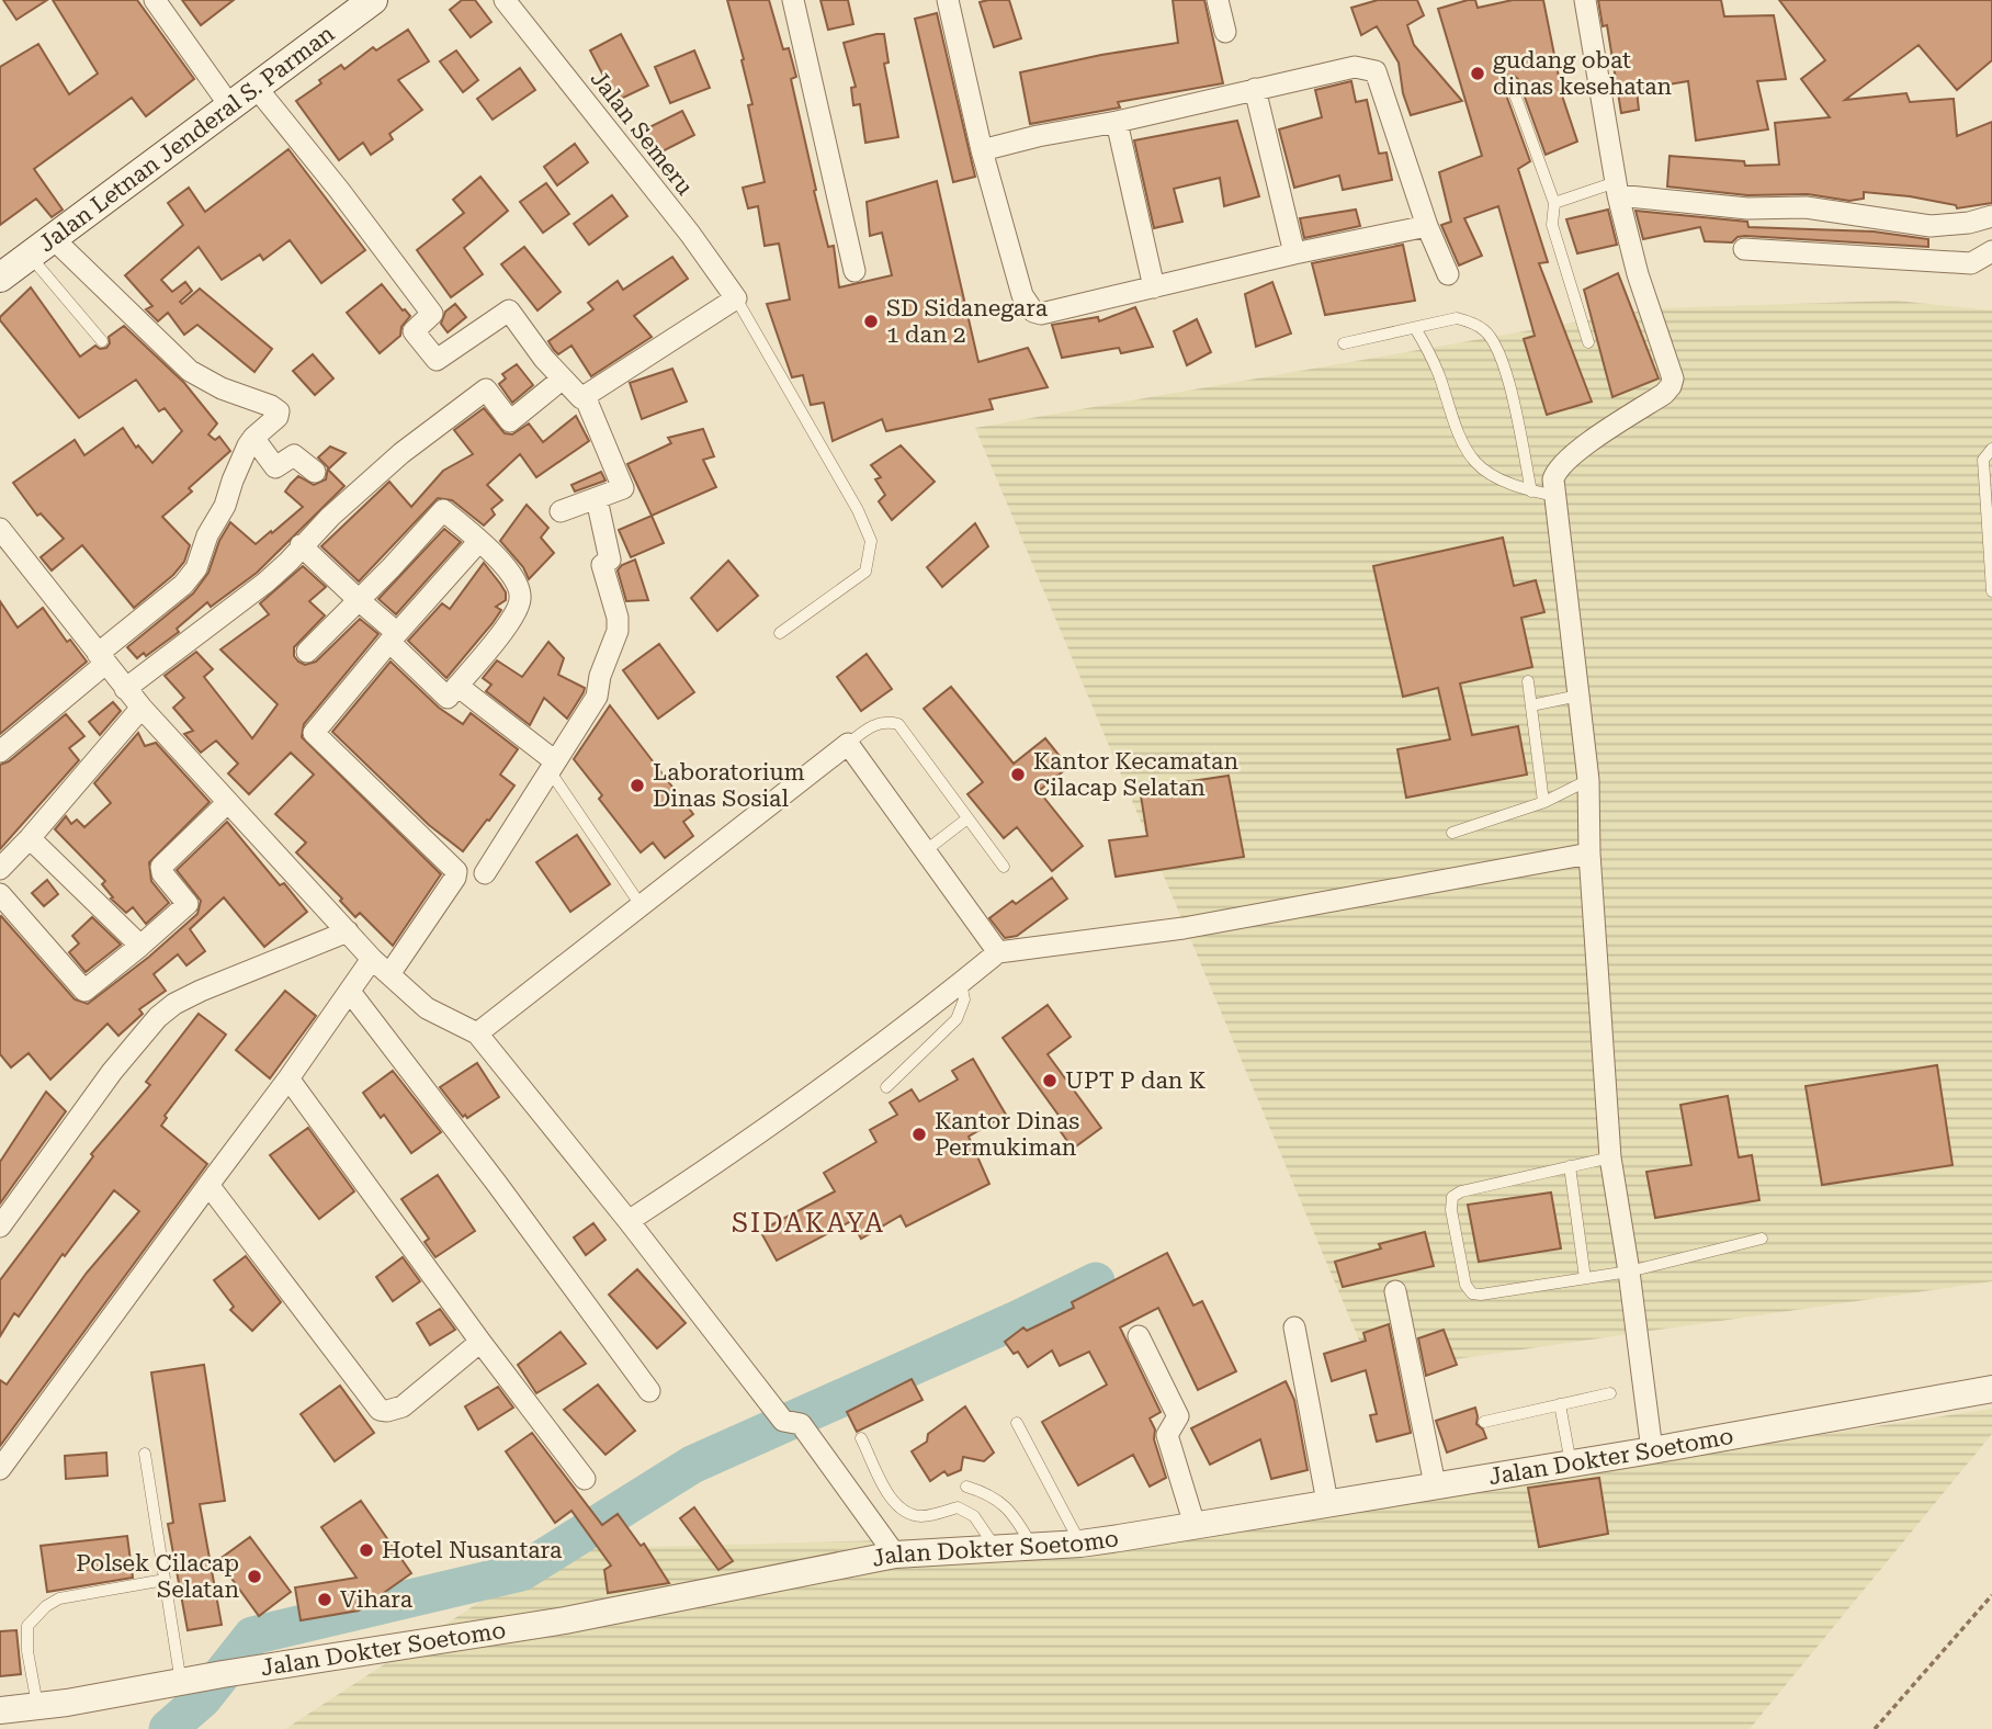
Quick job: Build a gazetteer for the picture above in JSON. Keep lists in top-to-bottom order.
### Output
{
  "streets": {
    "main road": ["Jalan Letnan Jenderal S. Parman"],
    "street": ["Jalan Semeru", "Jalan Dokter Soetomo"]
  },
  "districts": ["SIDAKAYA"],
  "places": [
    "gudang obat dinas kesehatan",
    "SD Sidanegara 1 dan 2",
    "Kantor Kecamatan Cilacap Selatan",
    "Laboratorium Dinas Sosial",
    "UPT P dan K",
    "Kantor Dinas Permukiman",
    "Hotel Nusantara",
    "Polsek Cilacap Selatan",
    "Vihara"
  ]
}
